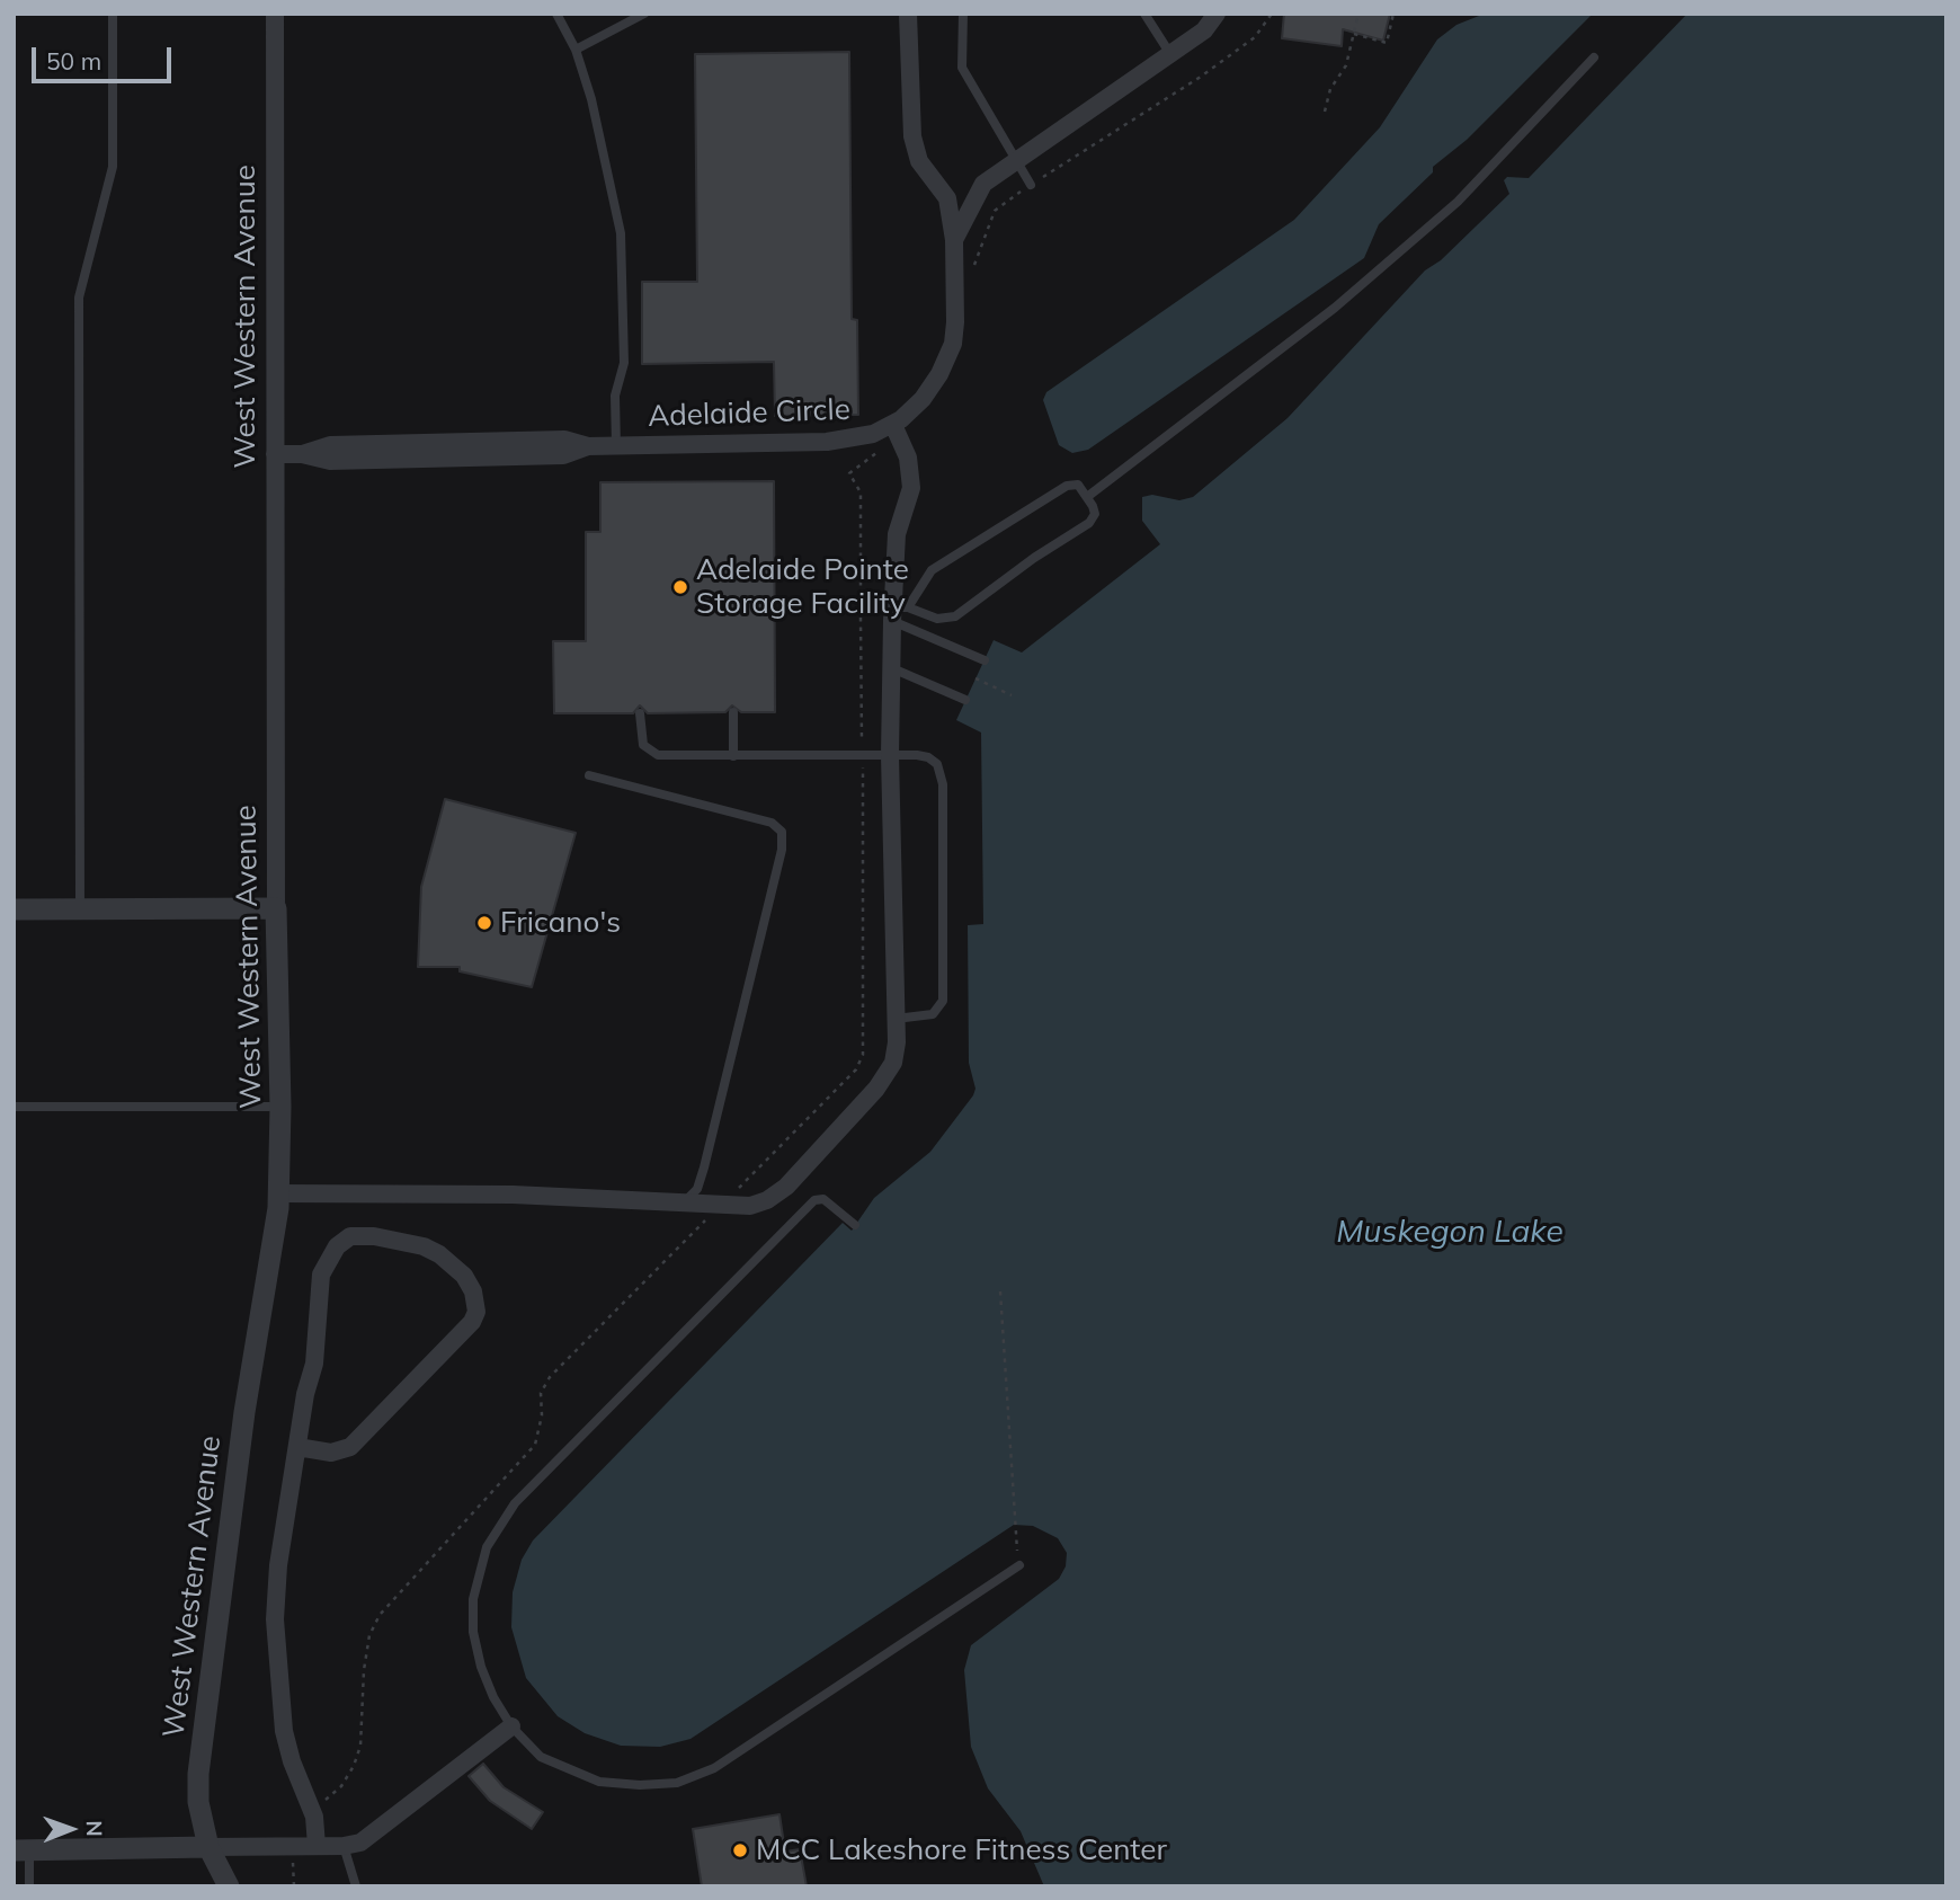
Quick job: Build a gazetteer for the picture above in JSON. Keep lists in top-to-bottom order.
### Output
{
  "streets": {
    "street": ["West Western Avenue", "Adelaide Circle"]
  },
  "crossings": [
    ["West Western Avenue", "Adelaide Circle"]
  ],
  "water": ["Muskegon Lake"],
  "places": ["Adelaide Pointe Storage Facility", "Fricano's", "MCC Lakeshore Fitness Center"],
  "scale_bar": "50 m",
  "north": "right"
}
